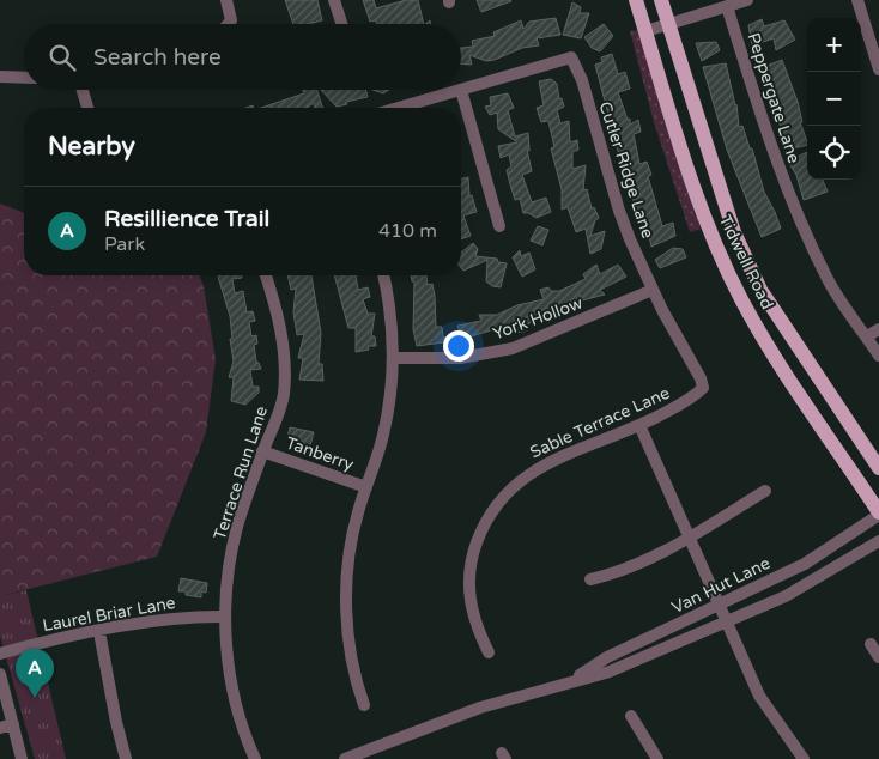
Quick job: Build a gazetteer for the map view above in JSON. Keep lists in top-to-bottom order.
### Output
{
  "streets": {
    "main road": ["Tidwell Road"],
    "street": [
      "Peppergate Lane",
      "Cutler Ridge Lane",
      "York Hollow",
      "Sable Terrace Lane",
      "Tanberry",
      "Terrace Run Lane",
      "Van Hut Lane",
      "Laurel Briar Lane"
    ]
  },
  "crossings": [
    ["Cutler Ridge Lane", "York Hollow"],
    ["Cutler Ridge Lane", "Sable Terrace Lane"],
    ["Tidwell Road", "Van Hut Lane"],
    ["Tanberry", "Terrace Run Lane"],
    ["Terrace Run Lane", "Laurel Briar Lane"]
  ],
  "page": {
    "map_buttons": ["+", "−"],
    "search": "Search here",
    "heading": "Nearby",
    "list": [
      {
        "mark": "A",
        "name": "Resillience Trail",
        "note": "Park",
        "value": "410 m"
      }
    ],
    "pins": "A"
  }
}
